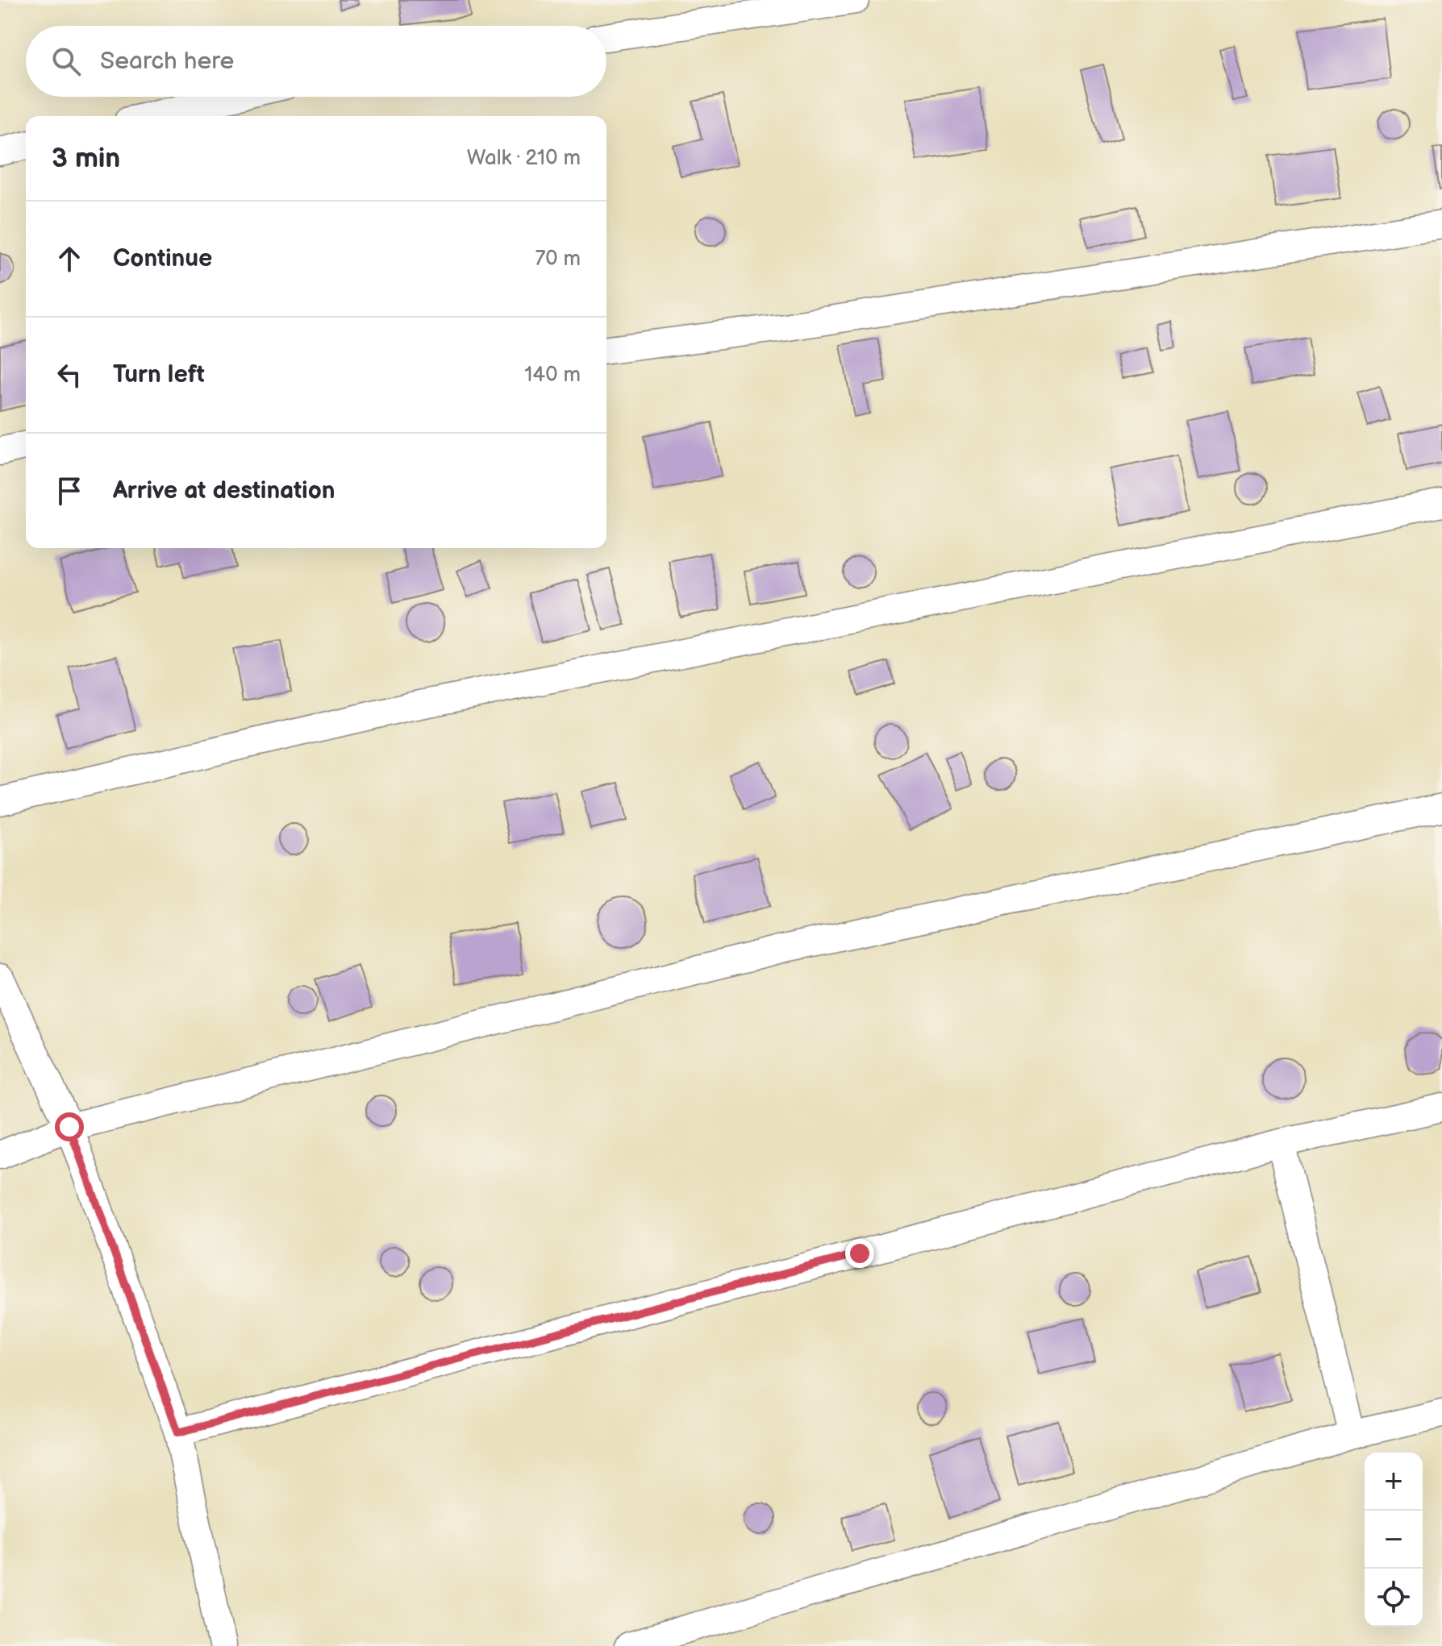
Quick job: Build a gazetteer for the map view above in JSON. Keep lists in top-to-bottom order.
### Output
{
  "page": {
    "search": "Search here",
    "heading": ["3 min", "Walk · 210 m"],
    "list": [
      ["Continue", "70 m"],
      ["Turn left", "140 m"],
      "Arrive at destination"
    ],
    "map_buttons": ["+", "−"]
  }
}
